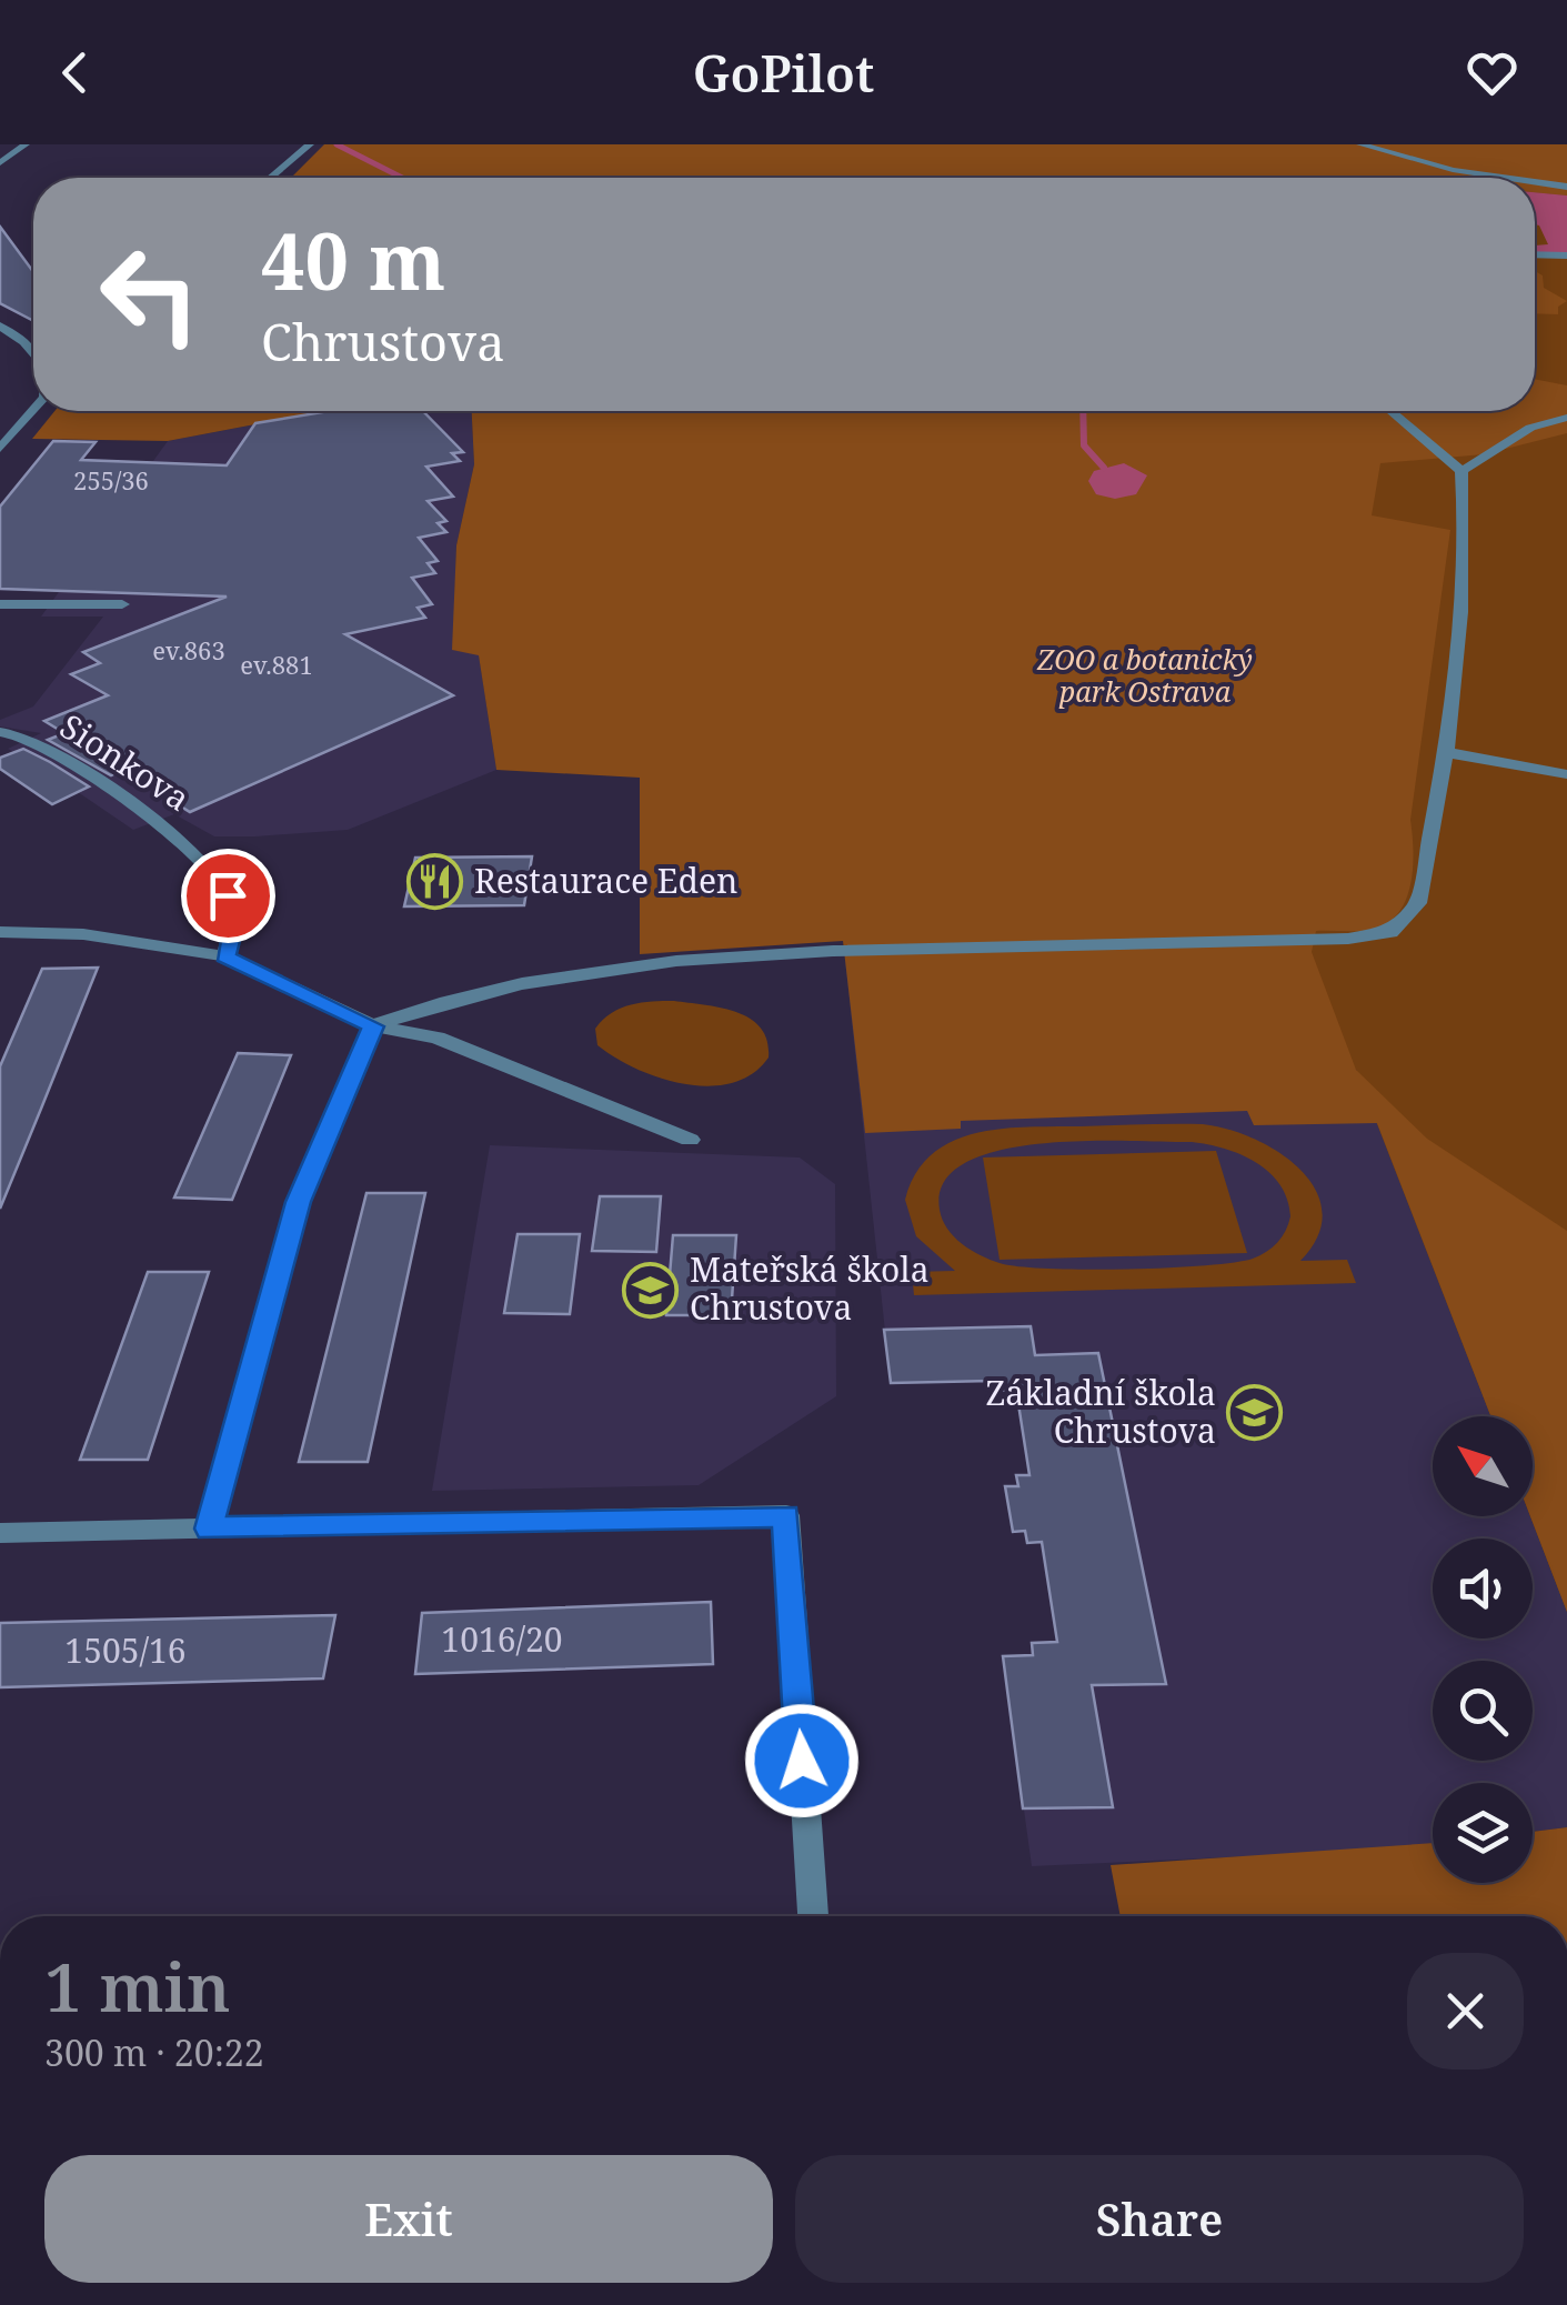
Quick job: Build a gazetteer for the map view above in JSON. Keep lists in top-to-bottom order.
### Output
{
  "streets": {
    "street": ["Sionkova"]
  },
  "parks": ["ZOO a botanický park Ostrava"],
  "places": {
    "restaurant": ["Restaurace Eden"],
    "school or university": ["Mateřská škola Chrustova", "Základní škola Chrustova"]
  },
  "house_numbers": [
    "255/36",
    "ev.863",
    "ev.881",
    "1016/20",
    "1505/16"
  ],
  "north": "top left",
  "page": {
    "header": "GoPilot",
    "turn": ["40 m", "Chrustova"],
    "heading": ["1 min", "300 m · 20:22"],
    "buttons": ["Exit", "Share"]
  }
}
